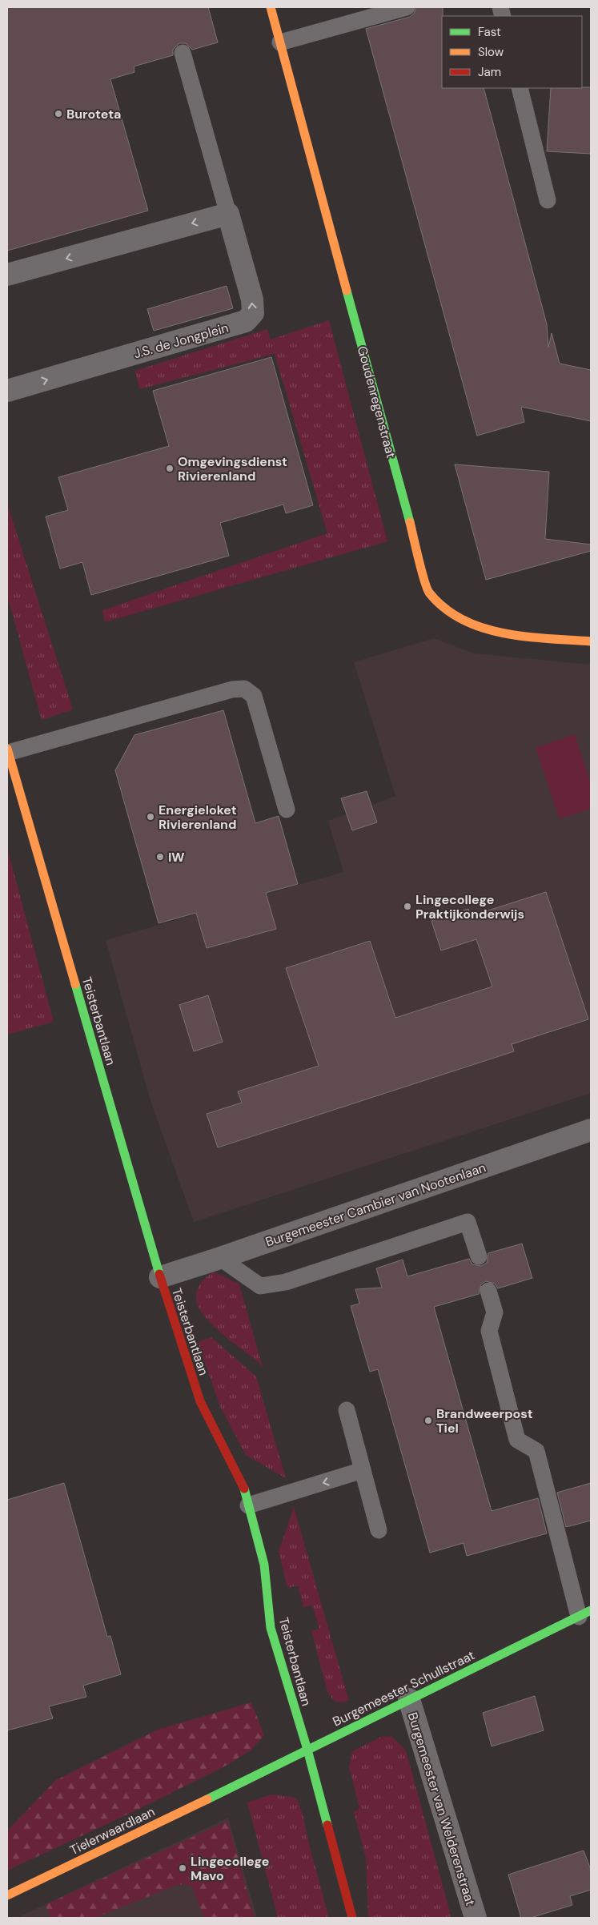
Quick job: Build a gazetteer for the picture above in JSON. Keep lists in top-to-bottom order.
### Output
{
  "streets": {
    "street": [
      "J.S. de Jongplein",
      "Goudenregenstraat",
      "Teisterbantlaan",
      "Burgemeester Cambier van Nootenlaan",
      "Burgemeester Schullstraat",
      "Burgemeester van Welderenstraat",
      "Tielerwaardlaan"
    ]
  },
  "crossings": [
    ["Teisterbantlaan", "Burgemeester Cambier van Nootenlaan"],
    ["Teisterbantlaan", "Burgemeester Schullstraat"],
    ["Burgemeester Schullstraat", "Burgemeester van Welderenstraat"],
    ["Burgemeester Schullstraat", "Tielerwaardlaan"]
  ],
  "places": [
    "Buroteta",
    "Omgevingsdienst Rivierenland",
    "Energieloket Rivierenland",
    "IW",
    "Lingecollege Praktijkonderwijs",
    "Brandweerpost Tiel",
    "Lingecollege Mavo"
  ],
  "legend": ["Fast", "Slow", "Jam"]
}
